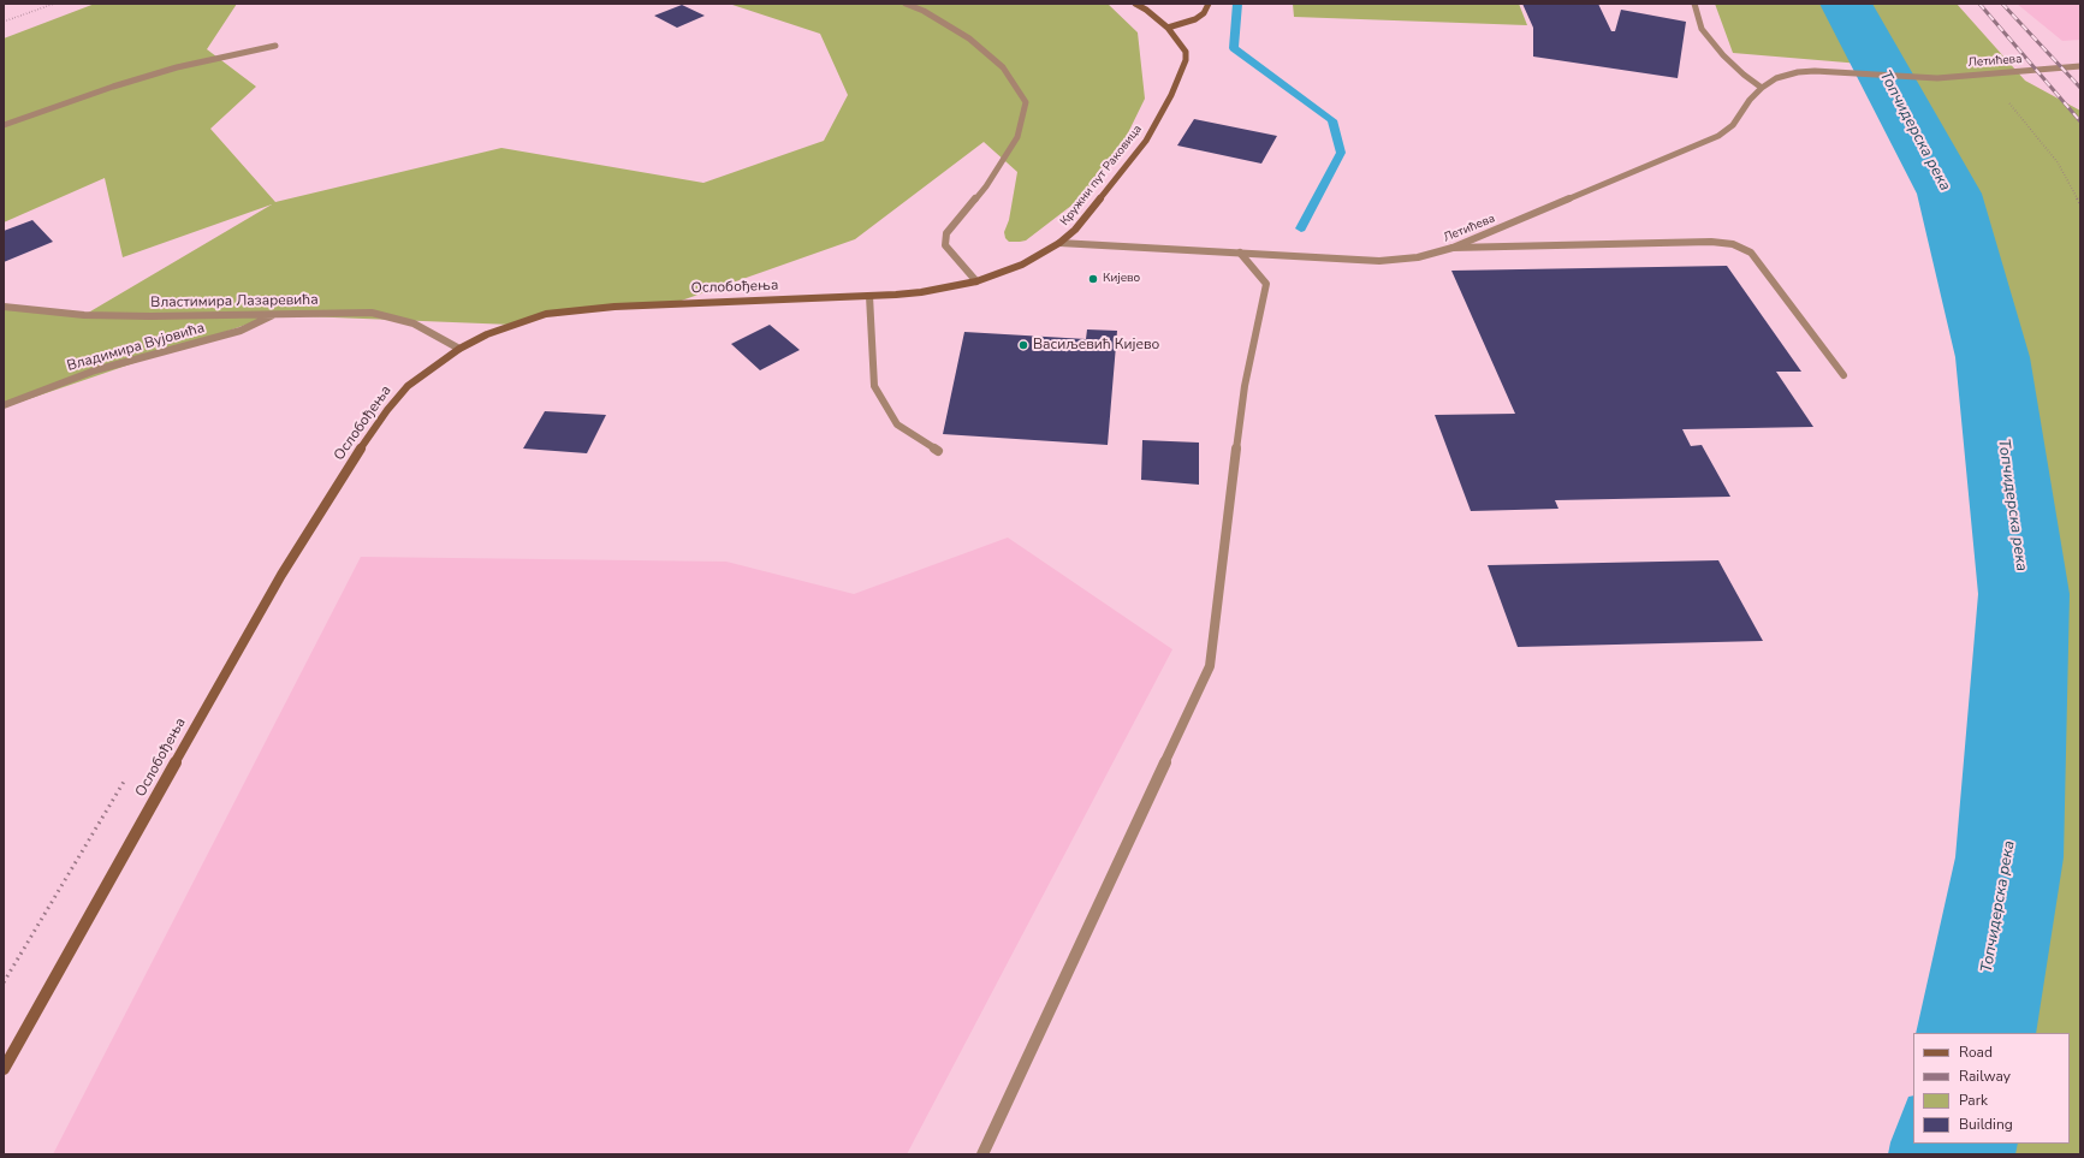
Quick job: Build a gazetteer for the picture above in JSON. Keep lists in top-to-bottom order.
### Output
{
  "streets": {
    "main road": ["Кружни пут Раковица", "Ослобођења"],
    "street": ["Летићева", "Властимира Лазаревића", "Владимира Вујовића"]
  },
  "crossings": [
    ["Летићева", "Кружни пут Раковица"],
    ["Летићева", "Ослобођења"],
    ["Кружни пут Раковица", "Ослобођења"],
    ["Ослобођења", "Властимира Лазаревића"],
    ["Властимира Лазаревића", "Владимира Вујовића"]
  ],
  "water": ["Топчидерска река"],
  "places": ["Кијево", "Васиљевић Кијево"],
  "legend": [
    "Road",
    "Railway",
    "Park",
    "Building"
  ]
}
